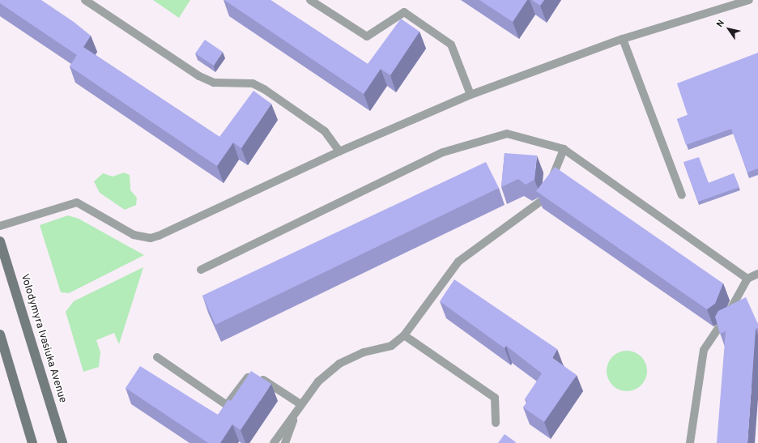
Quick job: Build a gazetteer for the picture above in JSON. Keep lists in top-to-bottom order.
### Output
{
  "streets": {
    "main road": ["Volodymyra Ivasiuka Avenue"]
  },
  "north": "top left"
}
